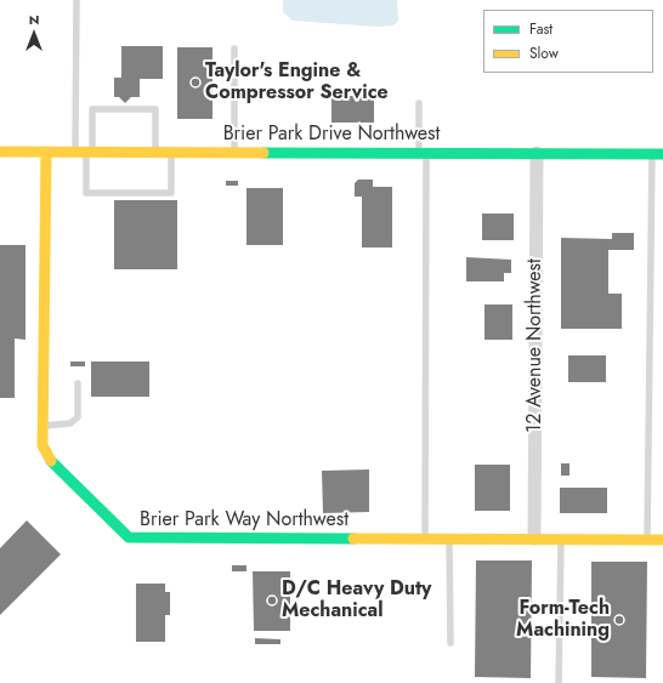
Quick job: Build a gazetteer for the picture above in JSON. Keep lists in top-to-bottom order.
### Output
{
  "streets": {
    "street": ["Brier Park Drive Northwest", "12 Avenue Northwest", "Brier Park Way Northwest"]
  },
  "crossings": [
    ["Brier Park Drive Northwest", "12 Avenue Northwest"],
    ["Brier Park Drive Northwest", "Brier Park Way Northwest"],
    ["12 Avenue Northwest", "Brier Park Way Northwest"]
  ],
  "places": ["Taylor's Engine & Compressor Service", "D/C Heavy Duty Mechanical", "Form-Tech Machining"],
  "legend": ["Fast", "Slow"],
  "north": "top"
}
